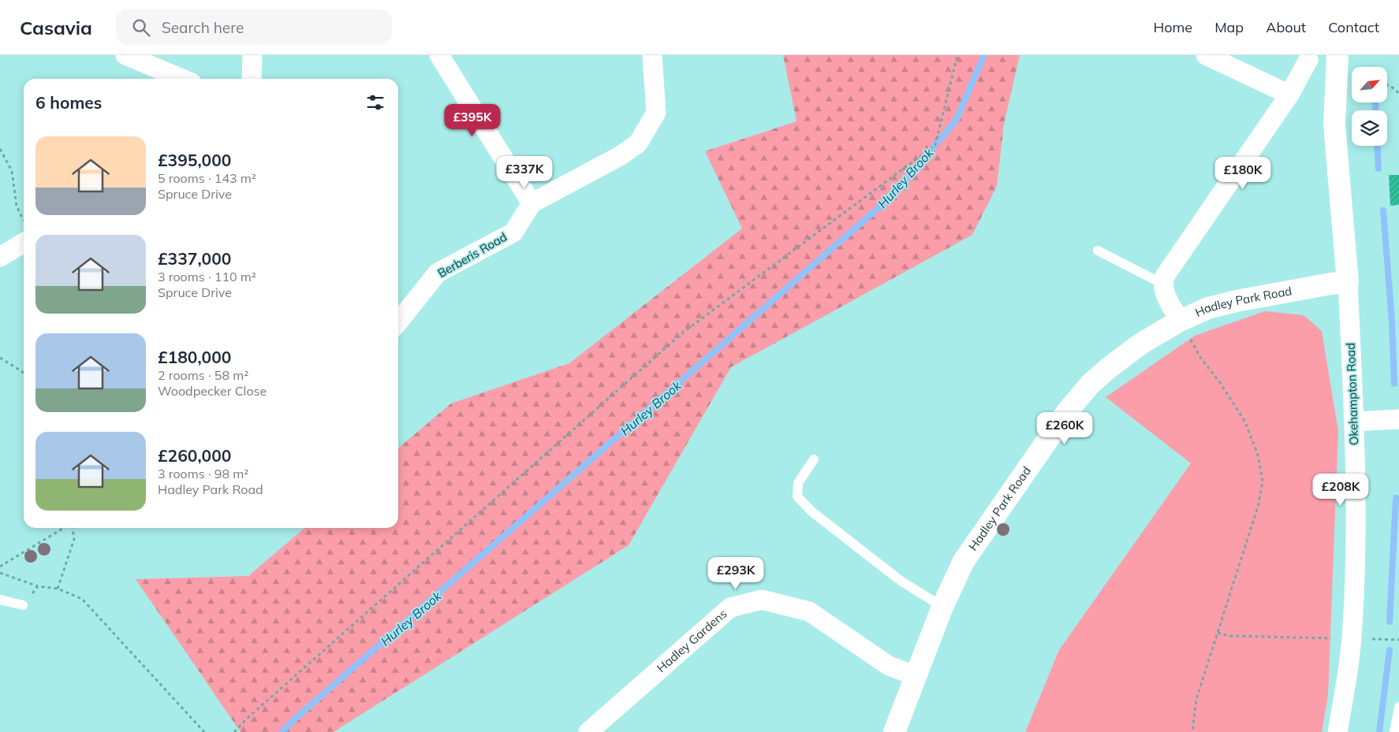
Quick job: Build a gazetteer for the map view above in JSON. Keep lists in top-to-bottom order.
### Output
{
  "streets": {
    "street": [
      "Berberis Road",
      "Hadley Park Road",
      "Okehampton Road",
      "Hadley Gardens"
    ]
  },
  "crossings": [
    ["Hadley Park Road", "Okehampton Road"],
    ["Hadley Park Road", "Hadley Gardens"]
  ],
  "water": ["Hurley Brook"],
  "north": "top right",
  "page": {
    "header": "Casavia",
    "search": "Search here",
    "nav": [
      "Home",
      "Map",
      "About",
      "Contact"
    ],
    "heading": "6 homes",
    "price": [
      "£395K",
      "£337K",
      "£180K",
      "£260K",
      "£208K",
      "£293K"
    ],
    "list": [
      {
        "name": "£395,000",
        "note": "5 rooms · 143 m² · Spruce Drive"
      },
      {
        "name": "£337,000",
        "note": "3 rooms · 110 m² · Spruce Drive"
      },
      {
        "name": "£180,000",
        "note": "2 rooms · 58 m² · Woodpecker Close"
      },
      {
        "name": "£260,000",
        "note": "3 rooms · 98 m² · Hadley Park Road"
      }
    ]
  }
}
